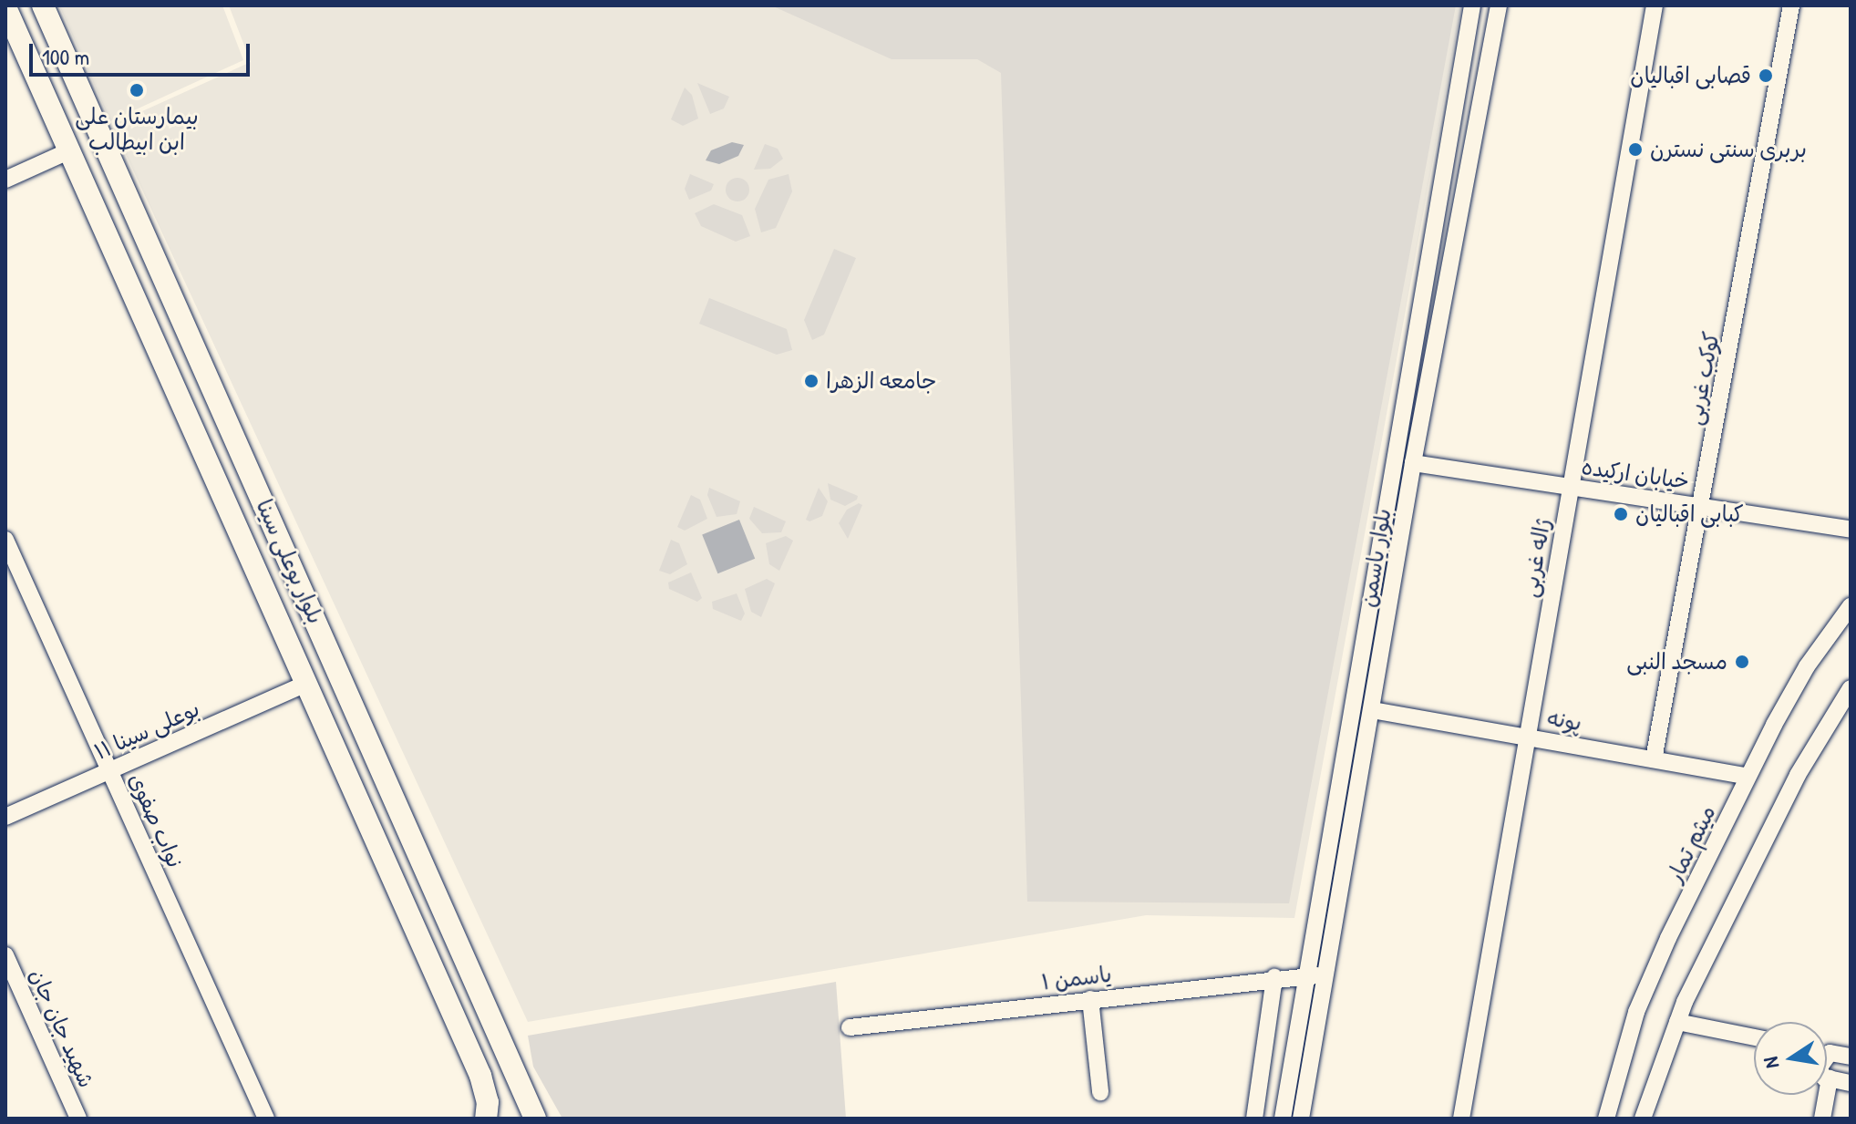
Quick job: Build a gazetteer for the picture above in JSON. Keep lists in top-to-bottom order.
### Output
{
  "streets": {
    "main road": ["بلوار بوعلی سینا"],
    "street": [
      "کوکب غربی",
      "خیابان ارکیده",
      "بلوار یاسمن",
      "ژاله غربی",
      "پونه",
      "بوعلی سینا ۱۱",
      "نواب صفوی",
      "میثم تمار",
      "یاسمن ۱",
      "شهید جان جان"
    ]
  },
  "crossings": [
    ["کوکب غربی", "خیابان ارکیده"],
    ["کوکب غربی", "پونه"],
    ["خیابان ارکیده", "بلوار یاسمن"],
    ["خیابان ارکیده", "ژاله غربی"],
    ["بلوار یاسمن", "پونه"],
    ["بلوار یاسمن", "یاسمن ۱"],
    ["ژاله غربی", "پونه"],
    ["بلوار بوعلی سینا", "بوعلی سینا ۱۱"],
    ["پونه", "میثم تمار"],
    ["بوعلی سینا ۱۱", "نواب صفوی"]
  ],
  "places": [
    "قصابی اقبالیان",
    "بیمارستان علی ابن ابیطالب",
    "بربری سنتی نسترن",
    "جامعه الزهرا",
    "کبابی اقبالیان",
    "مسجد النبی"
  ],
  "scale_bar": "100 m",
  "north": "left"
}
